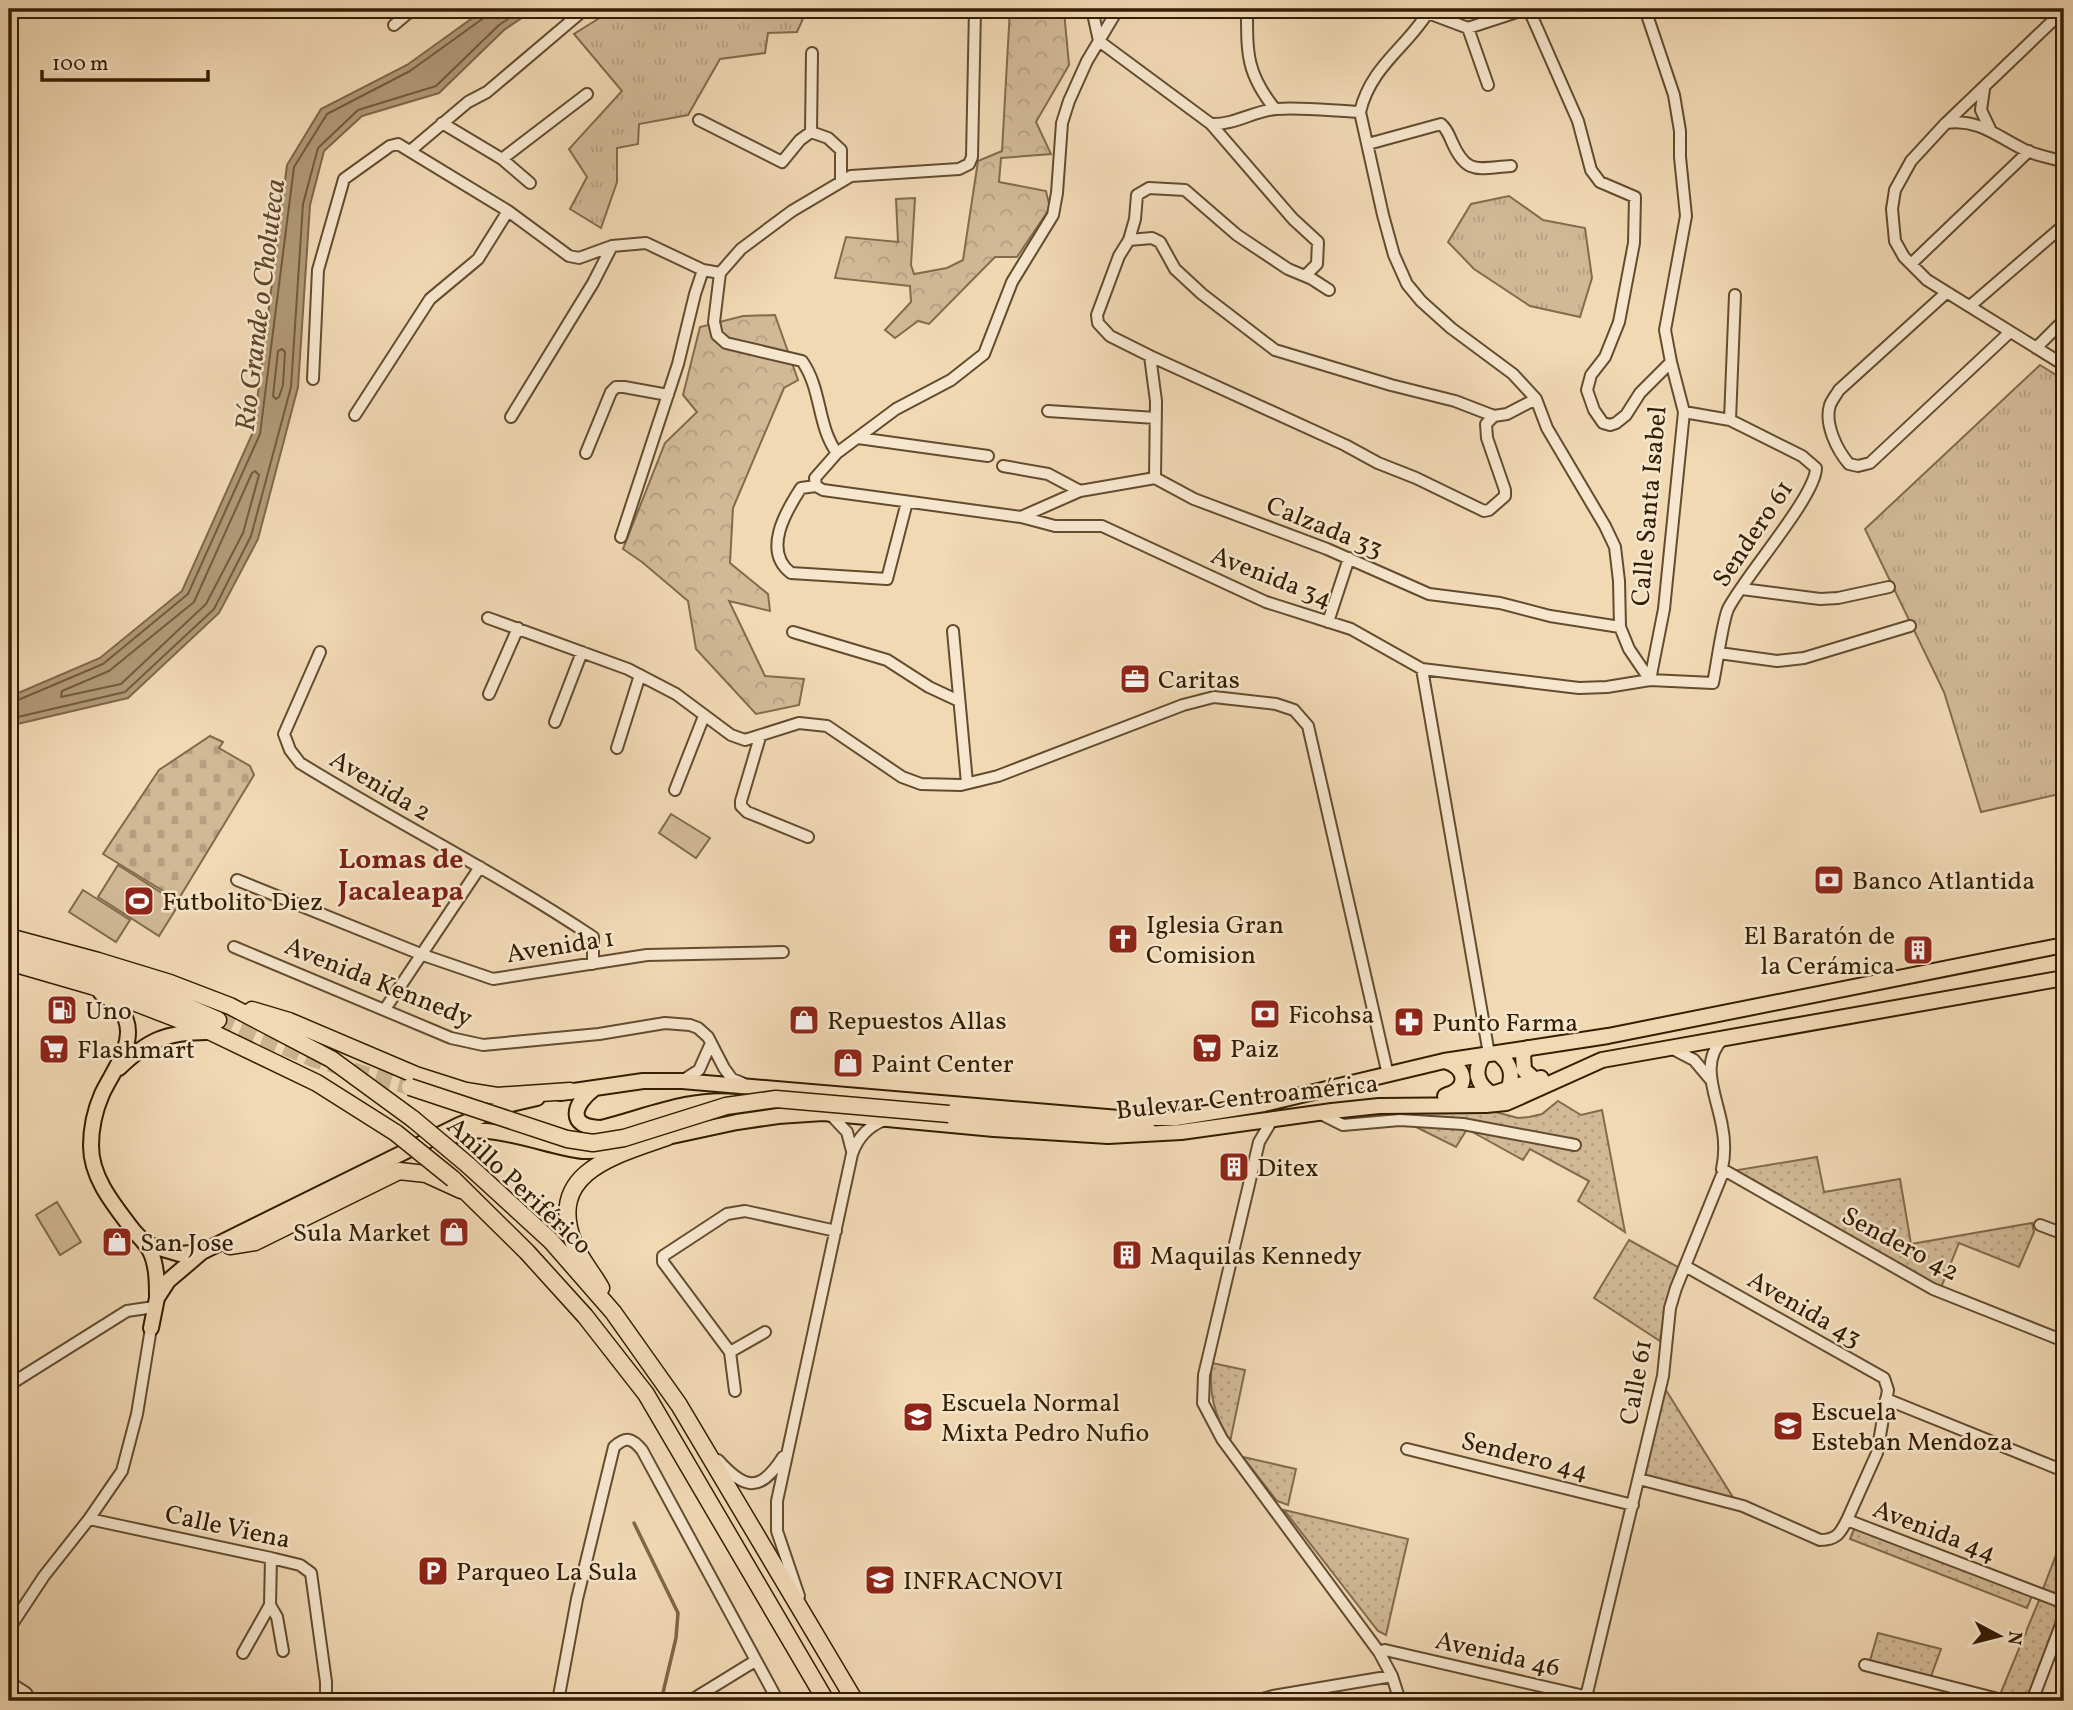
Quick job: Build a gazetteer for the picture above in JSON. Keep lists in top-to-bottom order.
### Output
{
  "streets": {
    "highway": ["Anillo Periférico"],
    "main road": ["Bulevar Centroamérica"],
    "street": [
      "Calle Santa Isabel",
      "Calzada 33",
      "Sendero 61",
      "Avenida 34",
      "Avenida 2",
      "Avenida 1",
      "Avenida Kennedy",
      "Sendero 42",
      "Avenida 43",
      "Calle 61",
      "Sendero 44",
      "Calle Viena",
      "Avenida 44",
      "Avenida 46"
    ]
  },
  "crossings": [
    ["Calle Santa Isabel", "Sendero 61"],
    ["Calle Santa Isabel", "Avenida 34"],
    ["Sendero 61", "Avenida 34"],
    ["Avenida 2", "Avenida 1"],
    ["Avenida Kennedy", "Bulevar Centroamérica"],
    ["Bulevar Centroamérica", "Calle 61"],
    ["Sendero 42", "Calle 61"],
    ["Avenida 43", "Calle 61"],
    ["Calle 61", "Sendero 44"],
    ["Calle 61", "Avenida 44"],
    ["Calle 61", "Avenida 46"]
  ],
  "districts": ["Lomas de Jacaleapa"],
  "water": ["Río Grande o Choluteca"],
  "places": {
    "office": ["Caritas"],
    "bank": ["Banco Atlantida", "Ficohsa"],
    "sports": ["Futbolito Diez"],
    "church": ["Iglesia Gran Comision"],
    "building": ["El Baratón de la Cerámica", "Ditex", "Maquilas Kennedy"],
    "fuel station": ["Uno"],
    "shop": [
      "Repuestos Allas",
      "Paint Center",
      "Sula Market",
      "San Jose"
    ],
    "pharmacy": ["Punto Farma"],
    "supermarket": ["Paiz", "Flashmart"],
    "school or university": ["Escuela Normal Mixta Pedro Nufio", "Escuela Esteban Mendoza", "INFRACNOVI"],
    "parking": ["Parqueo La Sula"]
  },
  "scale_bar": "100 m",
  "north": "right"
}
